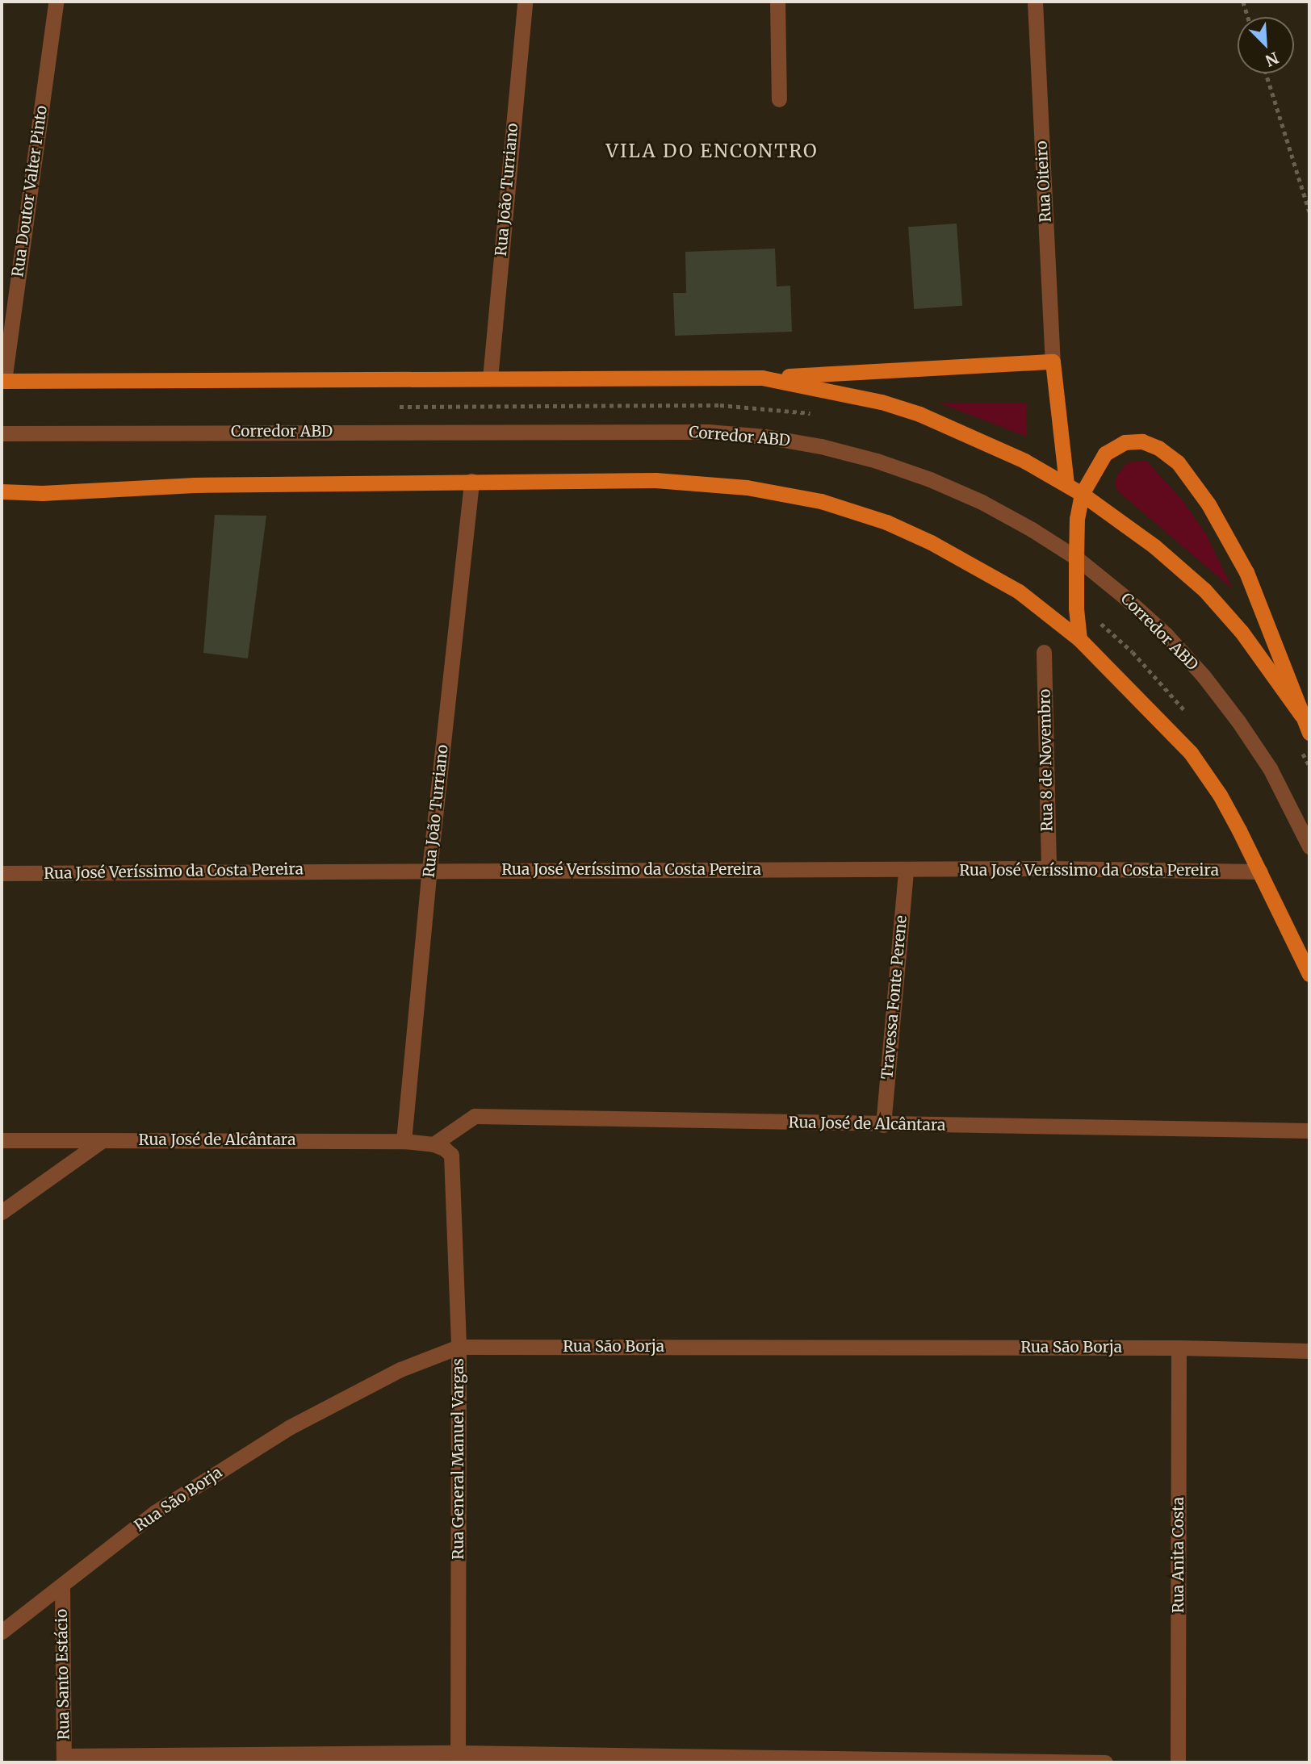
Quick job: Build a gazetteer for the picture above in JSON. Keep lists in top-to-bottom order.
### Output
{
  "streets": {
    "street": [
      "Rua Oiteiro",
      "Rua João Turriano",
      "Rua Doutor Valter Pinto",
      "Corredor ABD",
      "Rua 8 de Novembro",
      "Rua José Veríssimo da Costa Pereira",
      "Travessa Fonte Perene",
      "Rua José de Alcântara",
      "Rua São Borja",
      "Rua General Manuel Vargas",
      "Rua Anita Costa",
      "Rua Santo Estácio"
    ]
  },
  "crossings": [
    ["Rua João Turriano", "Rua José Veríssimo da Costa Pereira"],
    ["Rua João Turriano", "Rua José de Alcântara"],
    ["Rua 8 de Novembro", "Rua José Veríssimo da Costa Pereira"],
    ["Rua José Veríssimo da Costa Pereira", "Travessa Fonte Perene"],
    ["Travessa Fonte Perene", "Rua José de Alcântara"],
    ["Rua José de Alcântara", "Rua General Manuel Vargas"],
    ["Rua São Borja", "Rua General Manuel Vargas"],
    ["Rua São Borja", "Rua Anita Costa"],
    ["Rua São Borja", "Rua Santo Estácio"]
  ],
  "districts": ["VILA DO ENCONTRO"],
  "north": "bottom right"
}
